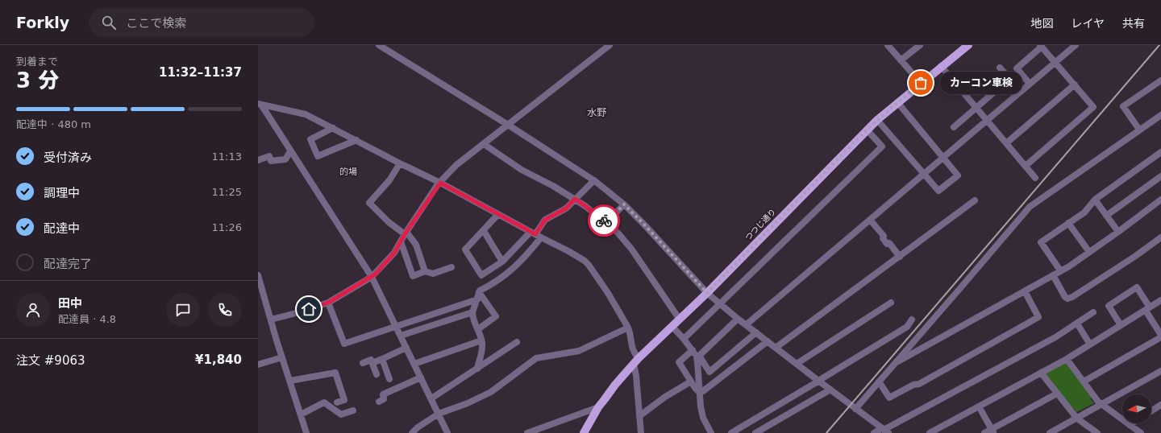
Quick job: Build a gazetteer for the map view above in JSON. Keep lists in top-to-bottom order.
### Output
{
  "streets": {
    "main road": ["つつじ通り"]
  },
  "districts": ["水野", "的場"],
  "places": ["カーコン車検"],
  "north": "left",
  "page": {
    "header": "Forkly",
    "search": "ここで検索",
    "nav": ["地図", "レイヤ", "共有"],
    "heading": ["3 分", "到着まで", "11:32–11:37"],
    "panel": [
      "田中",
      "配達員 · 4.8",
      "注文 #9063",
      "¥1,840"
    ],
    "bubble": "カーコン車検",
    "bar": "配達中 · 480 m",
    "list": [
      ["受付済み", "11:13"],
      ["調理中", "11:25"],
      ["配達中", "11:26"],
      "配達完了"
    ]
  }
}
